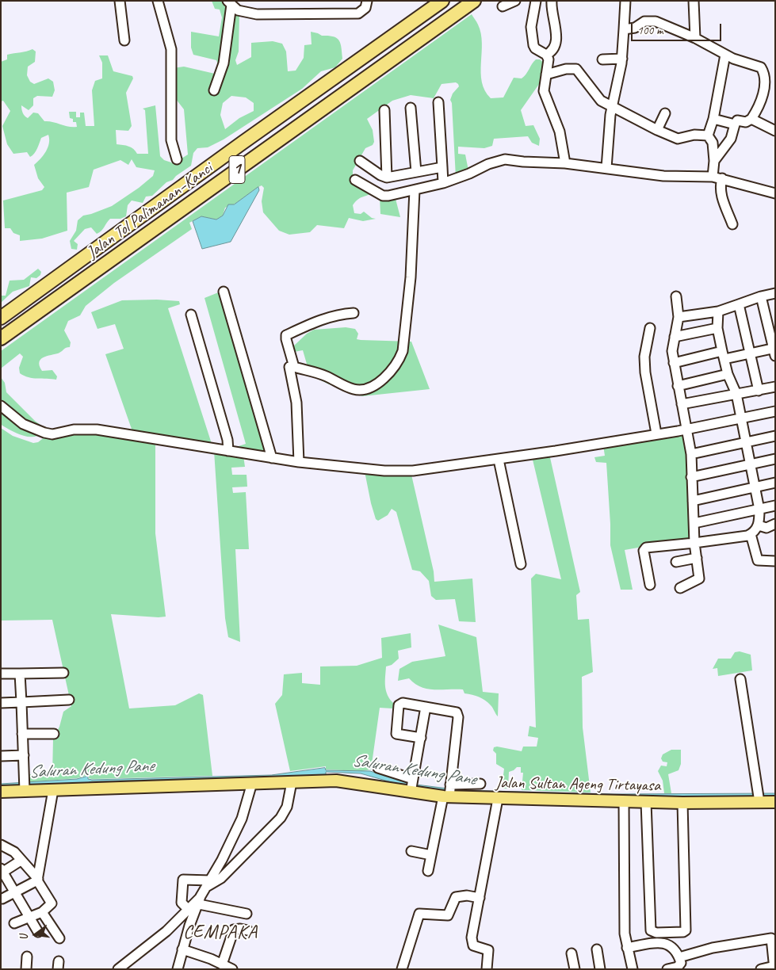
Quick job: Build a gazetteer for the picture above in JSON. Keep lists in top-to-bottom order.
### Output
{
  "streets": {
    "highway": ["1", "Jalan Tol Palimanan–Kanci"],
    "main road": ["Jalan Sultan Ageng Tirtayasa"]
  },
  "districts": ["CEMPAKA"],
  "water": ["Saluran Kedung Pane"],
  "scale_bar": "100 m",
  "north": "left"
}
